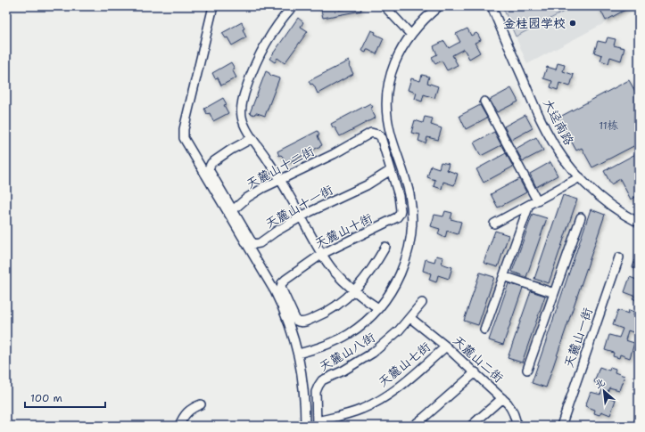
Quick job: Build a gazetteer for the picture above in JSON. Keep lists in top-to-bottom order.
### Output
{
  "streets": {
    "street": [
      "大迳南路",
      "天麓山十二街",
      "天麓山十一街",
      "天麓山十街",
      "天麓山一街",
      "天麓山八街",
      "天麓山二街",
      "天麓山七街"
    ]
  },
  "crossings": [
    ["天麓山十二街", "天麓山十一街"],
    ["天麓山十二街", "天麓山十街"],
    ["天麓山十一街", "天麓山十街"],
    ["天麓山八街", "天麓山二街"],
    ["天麓山八街", "天麓山七街"],
    ["天麓山二街", "天麓山七街"]
  ],
  "places": ["金桂园学校"],
  "house_numbers": ["11栋"],
  "scale_bar": "100 m",
  "north": "top left"
}
